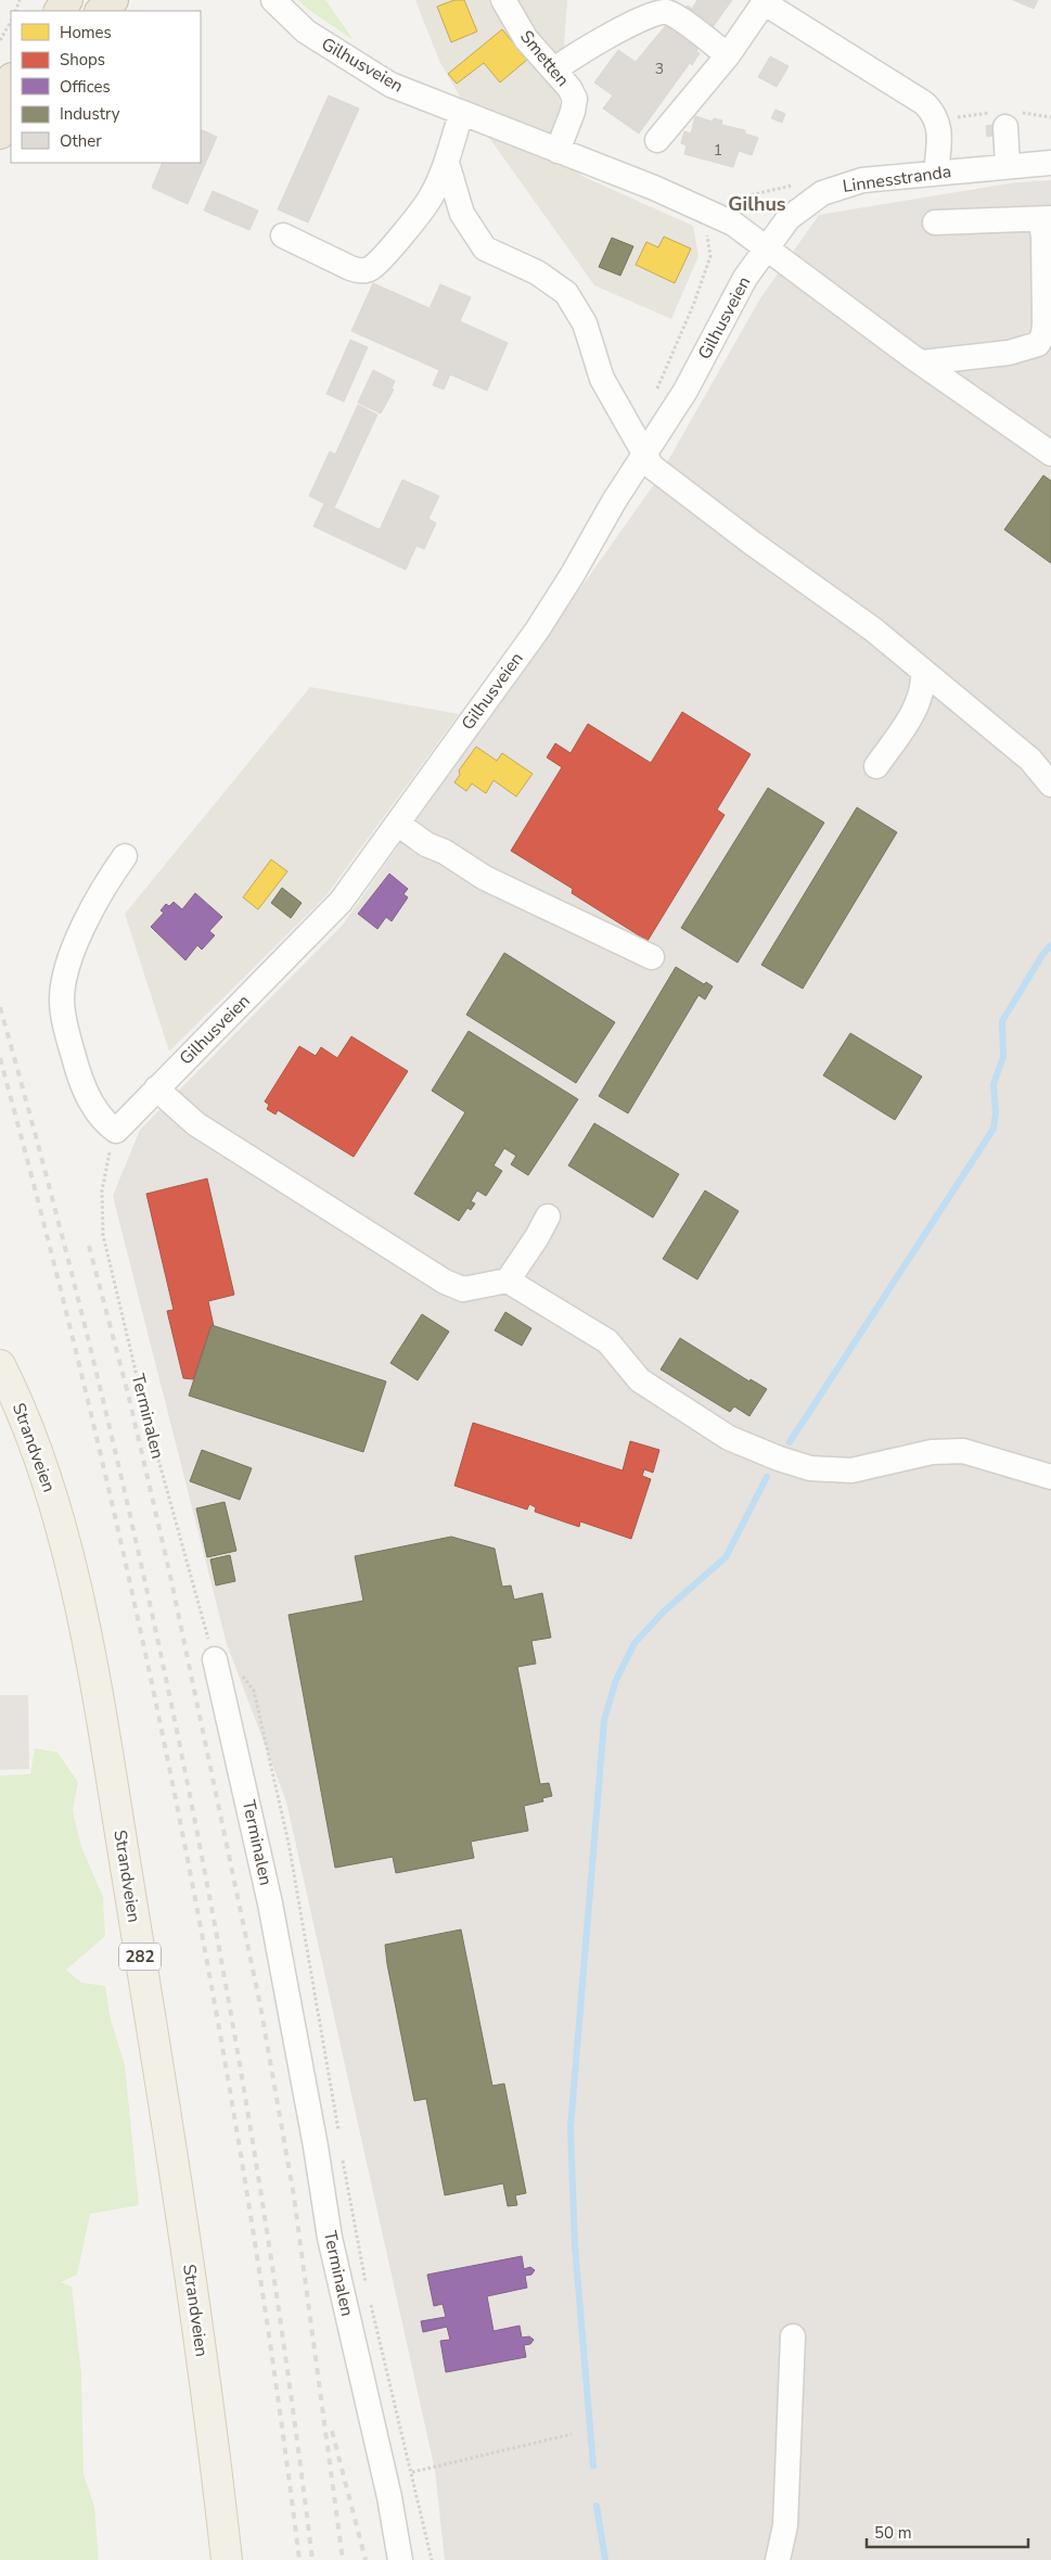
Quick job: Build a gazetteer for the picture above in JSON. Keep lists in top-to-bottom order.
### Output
{
  "streets": {
    "main road": ["Strandveien", "282"],
    "street": [
      "Smetten",
      "Gilhusveien",
      "Linnesstranda",
      "Terminalen"
    ]
  },
  "crossings": [
    ["Smetten", "Gilhusveien"],
    ["Gilhusveien", "Linnesstranda"],
    ["Gilhusveien", "Terminalen"]
  ],
  "districts": ["Gilhus"],
  "house_numbers": ["3", "1"],
  "legend": [
    "Homes",
    "Shops",
    "Offices",
    "Industry",
    "Other"
  ],
  "scale_bar": "50 m"
}
